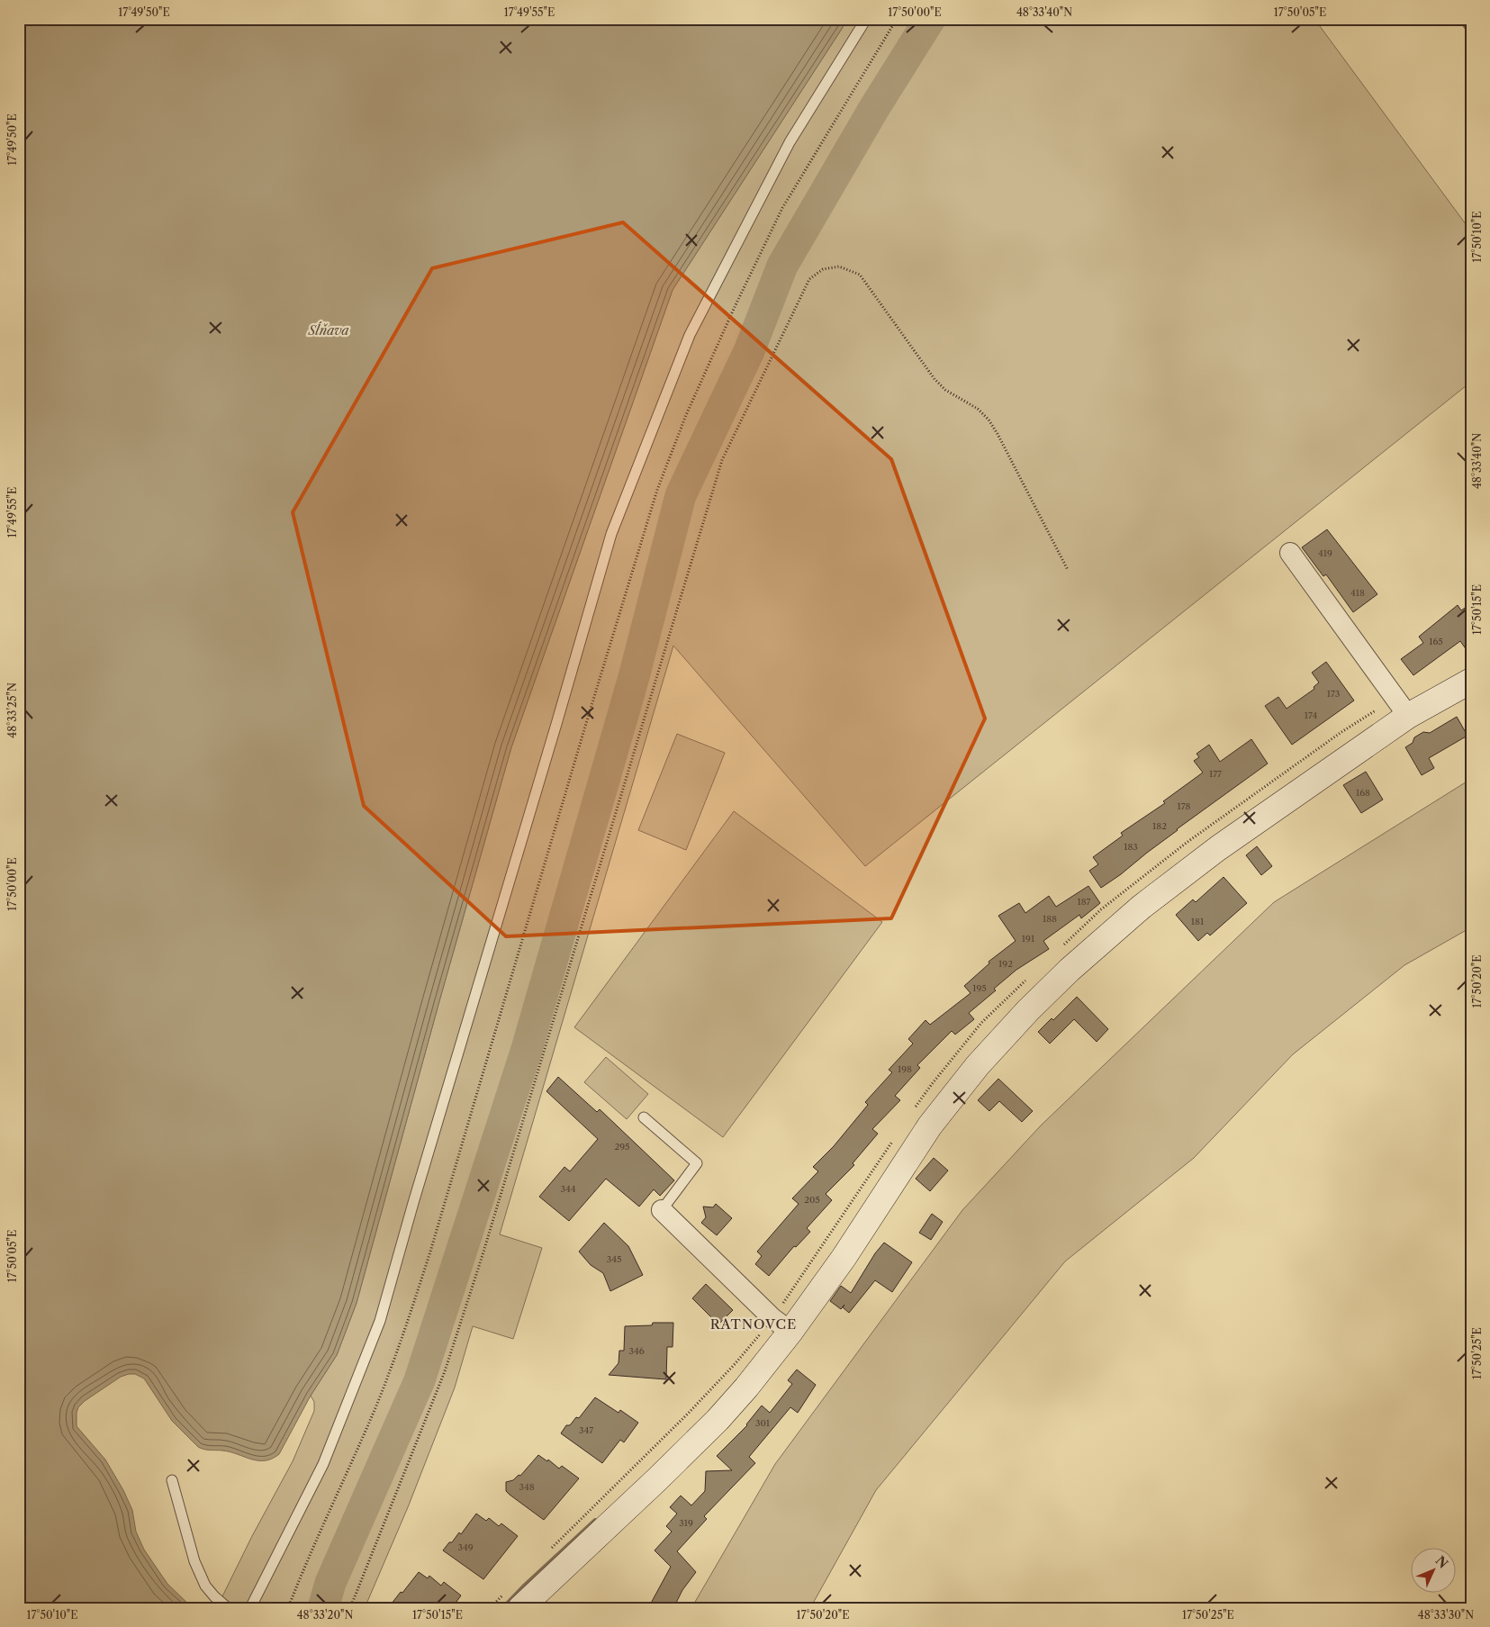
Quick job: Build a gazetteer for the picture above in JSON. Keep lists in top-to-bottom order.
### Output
{
  "districts": ["RATNOVCE"],
  "water": ["Sĺňava"],
  "house_numbers": [
    "419",
    "418",
    "165",
    "173",
    "174",
    "177",
    "168",
    "178",
    "182",
    "183",
    "187",
    "188",
    "181",
    "191",
    "192",
    "195",
    "198",
    "295",
    "344",
    "205",
    "345",
    "346",
    "301",
    "347",
    "348",
    "319",
    "349"
  ],
  "north": "top right",
  "coordinates": [
    "17°49'50\"E",
    "17°49'55\"E",
    "17°50'00\"E",
    "48°33'40\"N",
    "17°50'05\"E",
    "17°50'10\"E",
    "17°50'15\"E",
    "48°33'25\"N",
    "17°50'20\"E",
    "17°50'25\"E",
    "48°33'20\"N",
    "48°33'30\"N"
  ]
}
